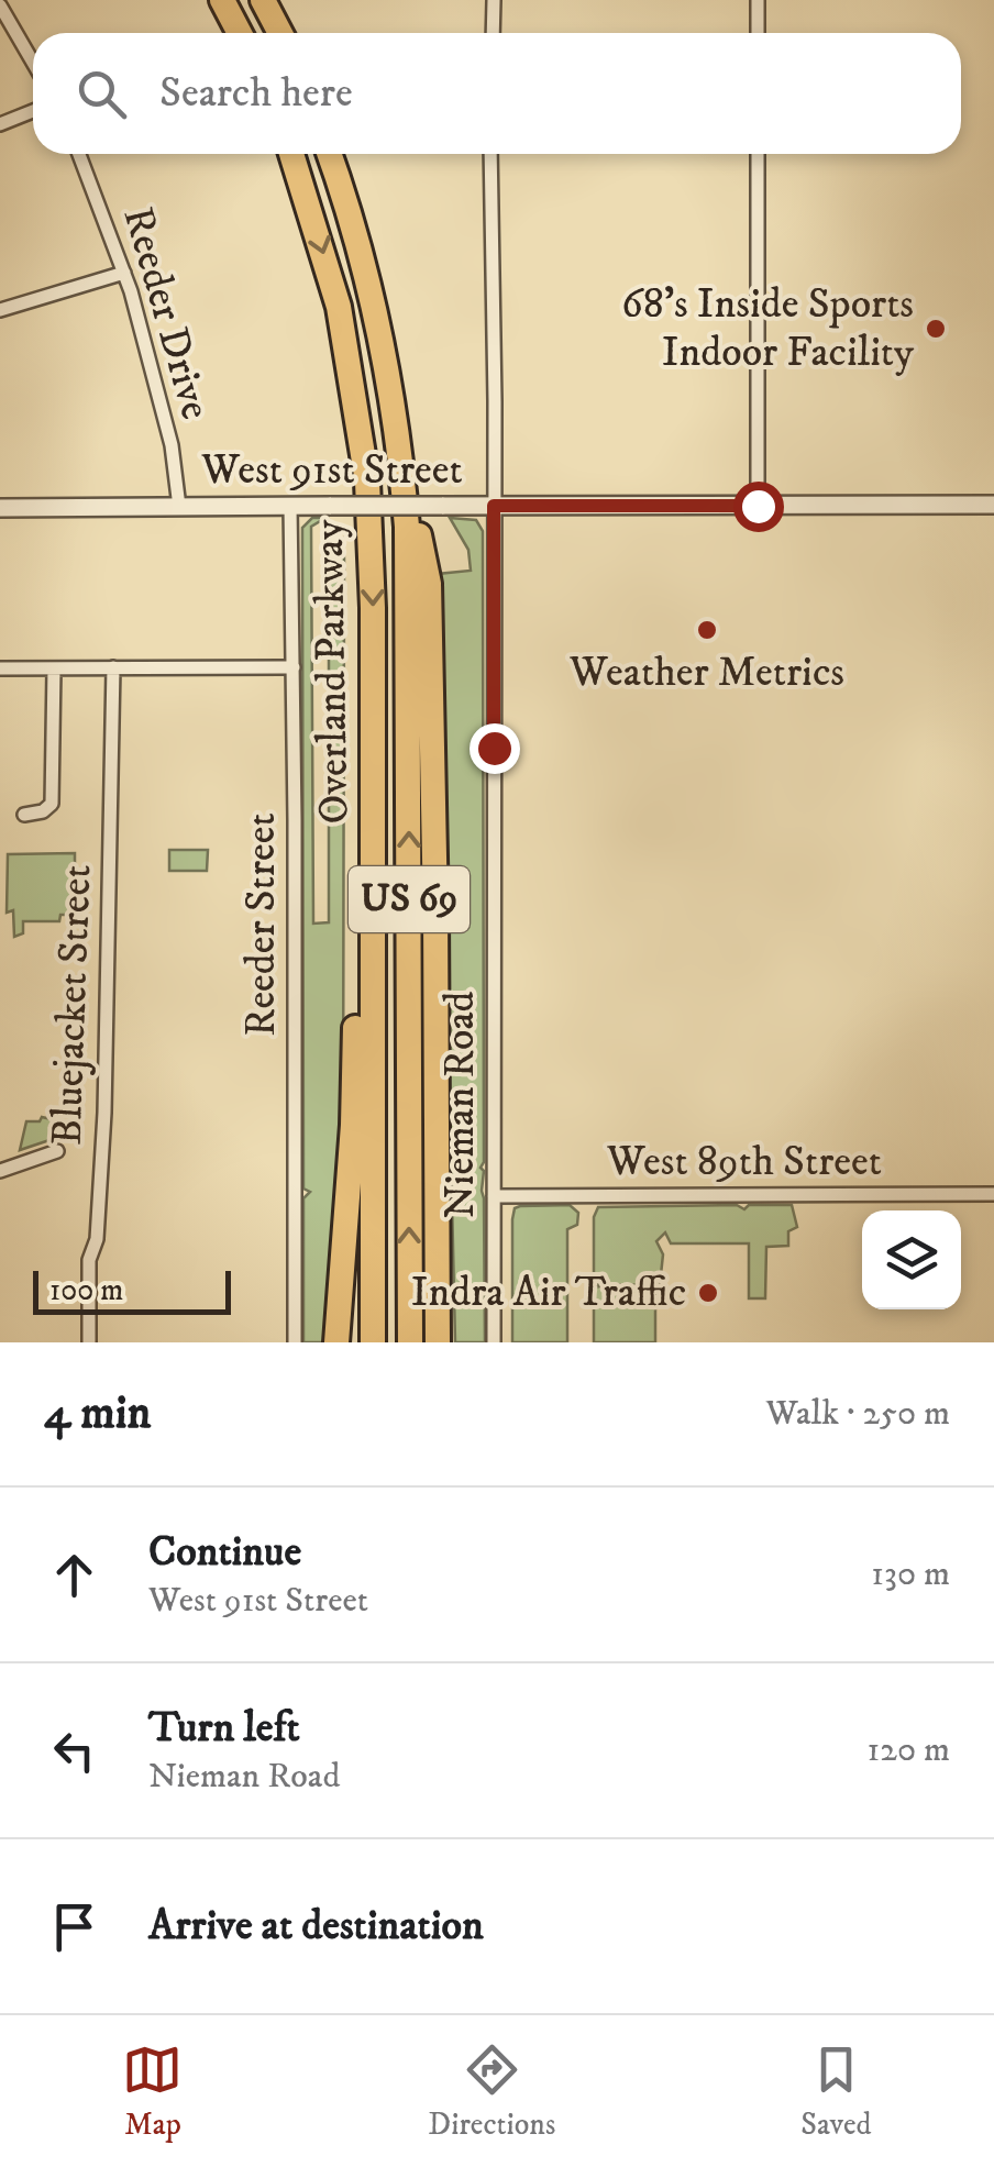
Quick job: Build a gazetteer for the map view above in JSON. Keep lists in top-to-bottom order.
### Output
{
  "streets": {
    "highway": ["Overland Parkway", "US 69"],
    "street": [
      "Reeder Drive",
      "West 91st Street",
      "Reeder Street",
      "Bluejacket Street",
      "Nieman Road",
      "West 89th Street"
    ]
  },
  "crossings": [
    ["Reeder Drive", "West 91st Street"],
    ["West 91st Street", "Reeder Street"],
    ["West 91st Street", "Nieman Road"],
    ["Nieman Road", "West 89th Street"]
  ],
  "places": ["68's Inside Sports Indoor Facility", "Weather Metrics", "Indra Air Traffic"],
  "scale_bar": "100 m",
  "page": {
    "search": "Search here",
    "scale": "100 m",
    "heading": ["4 min", "Walk · 250 m"],
    "list": [
      ["Continue", "West 91st Street", "130 m"],
      ["Turn left", "Nieman Road", "120 m"],
      "Arrive at destination"
    ],
    "nav": ["Map", "Directions", "Saved"]
  }
}
